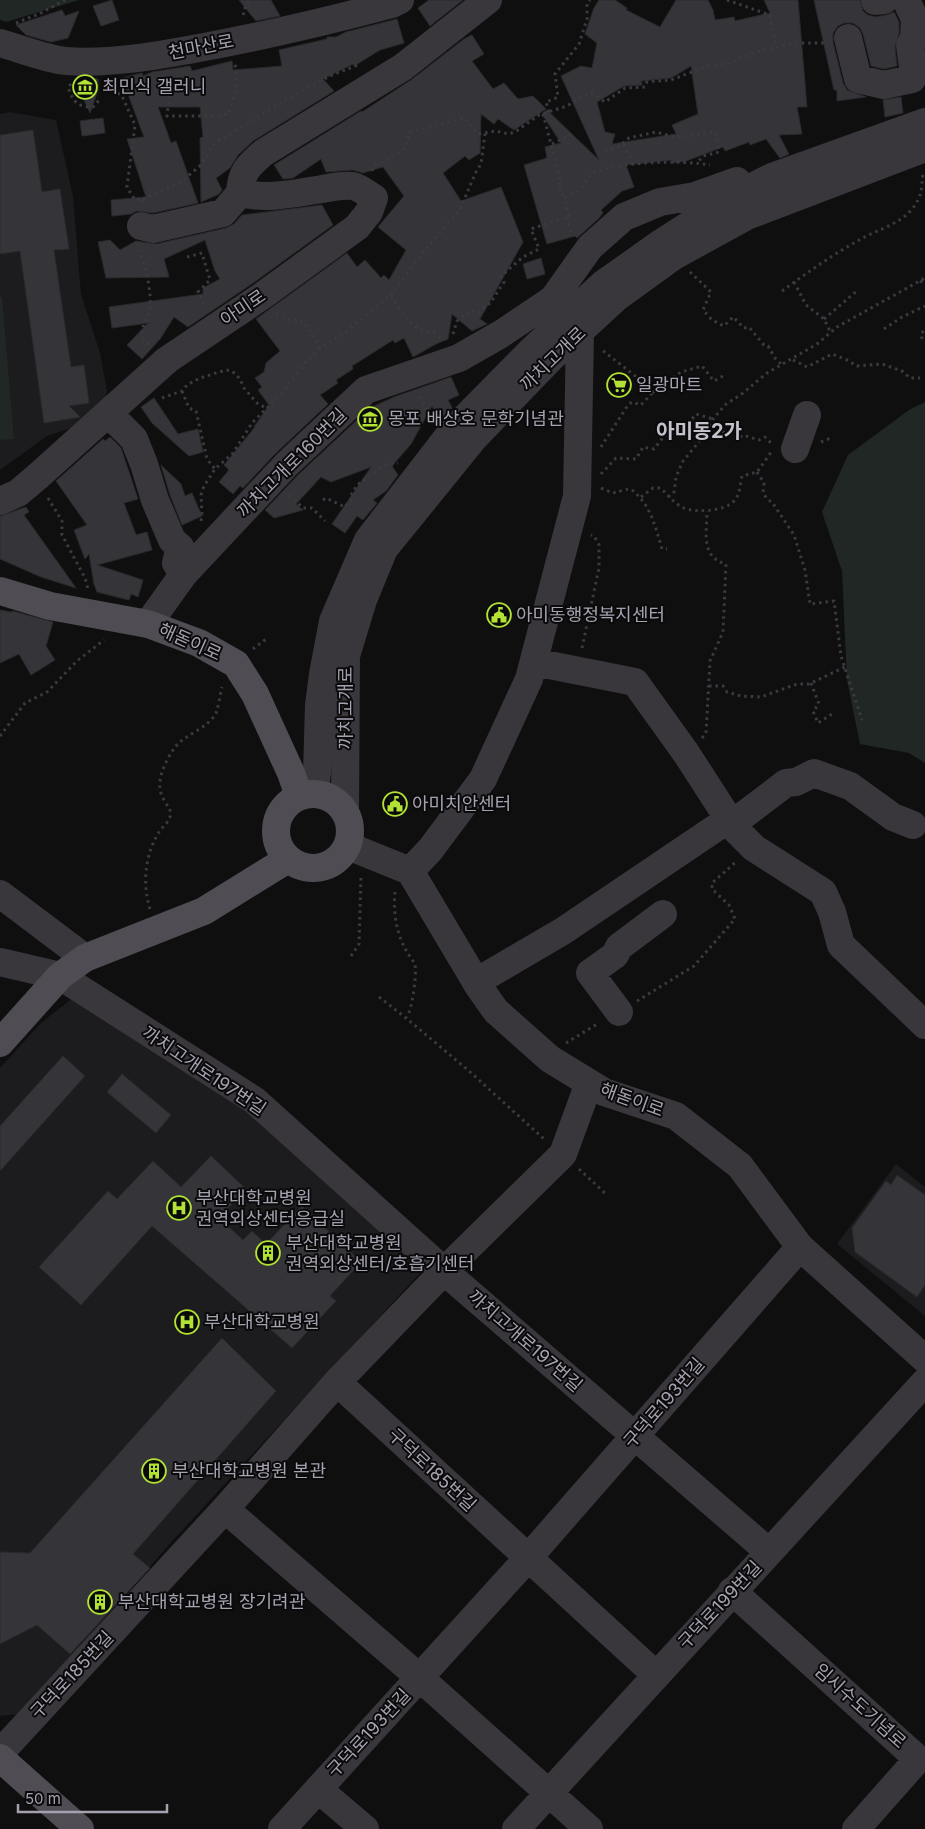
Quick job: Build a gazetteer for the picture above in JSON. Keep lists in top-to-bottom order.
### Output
{
  "streets": {
    "main road": ["해돋이로"],
    "street": [
      "천마산로",
      "아미로",
      "까치고개로",
      "까치고개로160번길",
      "까치고개로197번길",
      "구덕로193번길",
      "구덕로185번길",
      "구덕로199번길",
      "임시수도기념로"
    ]
  },
  "crossings": [
    ["까치고개로", "해돋이로"],
    ["까치고개로160번길", "해돋이로"],
    ["해돋이로", "구덕로193번길"],
    ["해돋이로", "구덕로185번길"],
    ["까치고개로197번길", "구덕로193번길"],
    ["까치고개로197번길", "구덕로185번길"],
    ["까치고개로197번길", "구덕로199번길"],
    ["구덕로193번길", "구덕로185번길"],
    ["구덕로193번길", "구덕로199번길"],
    ["구덕로199번길", "임시수도기념로"]
  ],
  "districts": ["아미동2가"],
  "places": {
    "museum": ["최민식 갤러니", "몽포 배상호 문학기념관"],
    "supermarket": ["일광마트"],
    "public building": ["아미동행정복지센터", "아미치안센터"],
    "hospital": ["부산대학교병원 권역외상센터응급실", "부산대학교병원"],
    "building": ["부산대학교병원 권역외상센터/호흡기센터", "부산대학교병원 본관", "부산대학교병원 장기려관"]
  },
  "scale_bar": "50 m"
}
